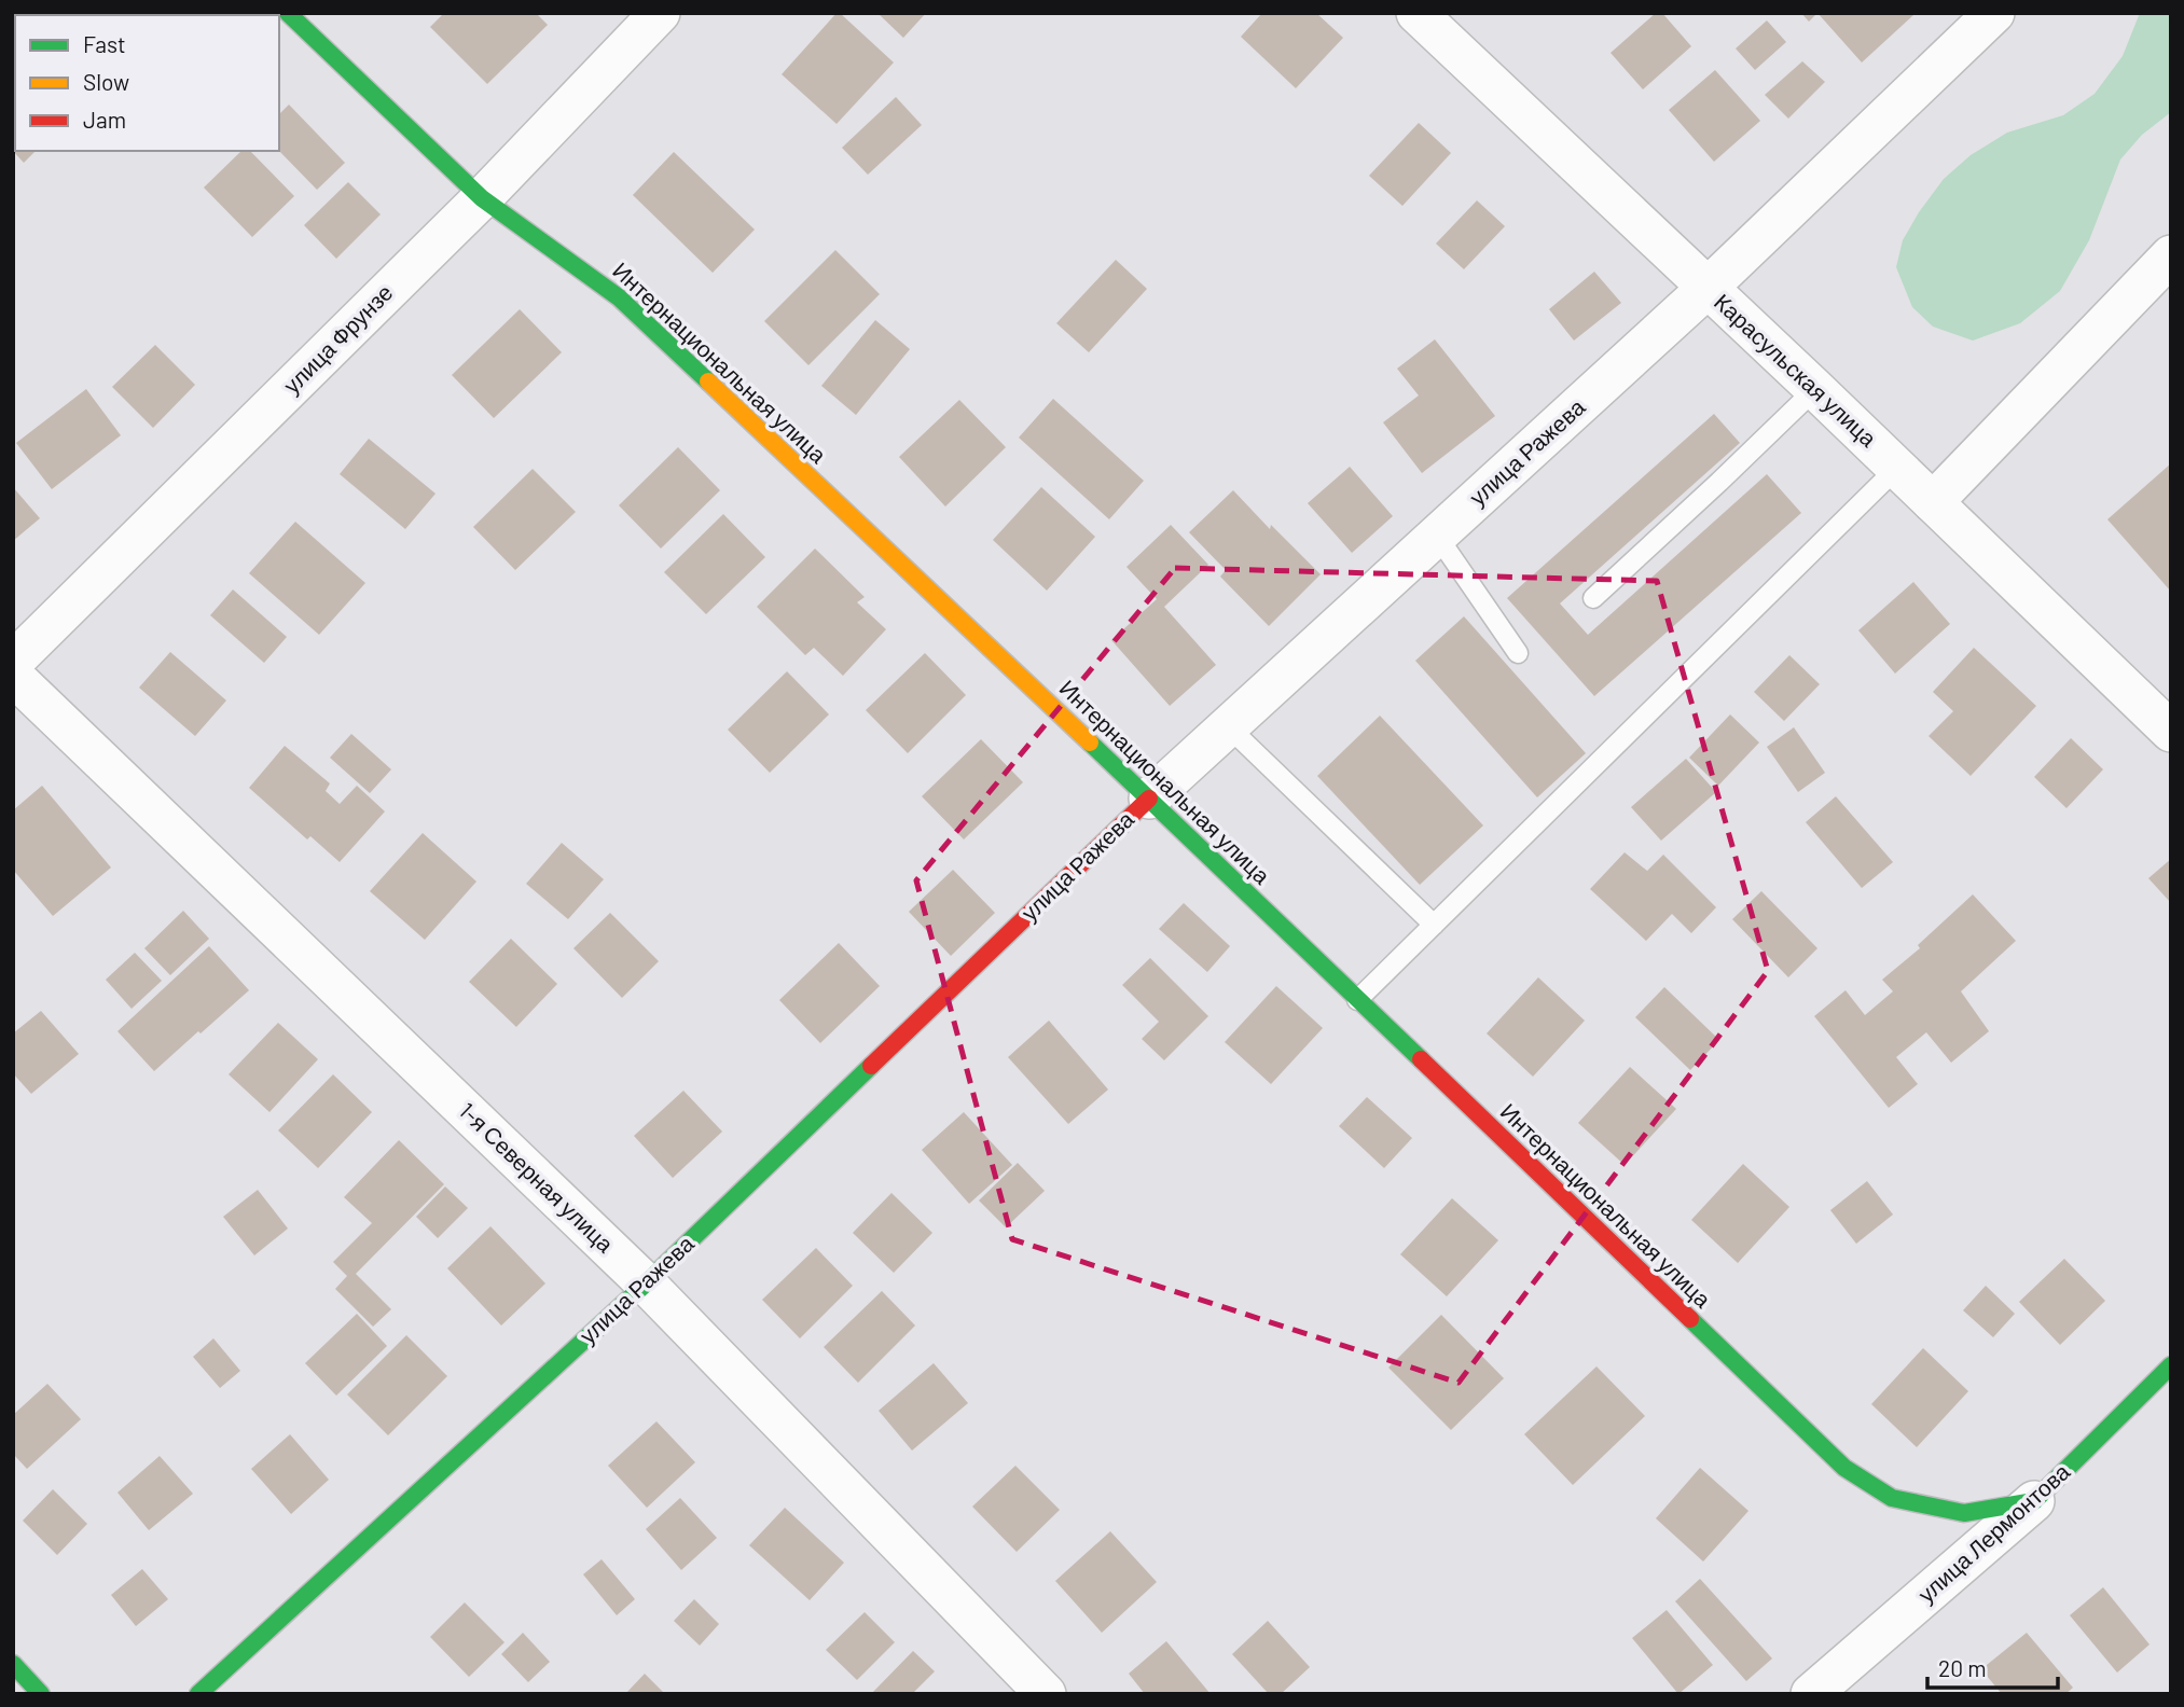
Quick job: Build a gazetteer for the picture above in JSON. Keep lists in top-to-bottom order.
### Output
{
  "streets": {
    "main road": ["Интернациональная улица", "улица Ражева", "улица Лермонтова"],
    "street": ["улица Фрунзе", "Карасульская улица", "1-я Северная улица"]
  },
  "crossings": [
    ["улица Фрунзе", "Интернациональная улица"],
    ["Интернациональная улица", "улица Ражева"],
    ["Интернациональная улица", "улица Лермонтова"],
    ["Карасульская улица", "улица Ражева"],
    ["улица Ражева", "1-я Северная улица"]
  ],
  "legend": ["Fast", "Slow", "Jam"],
  "scale_bar": "20 m"
}
